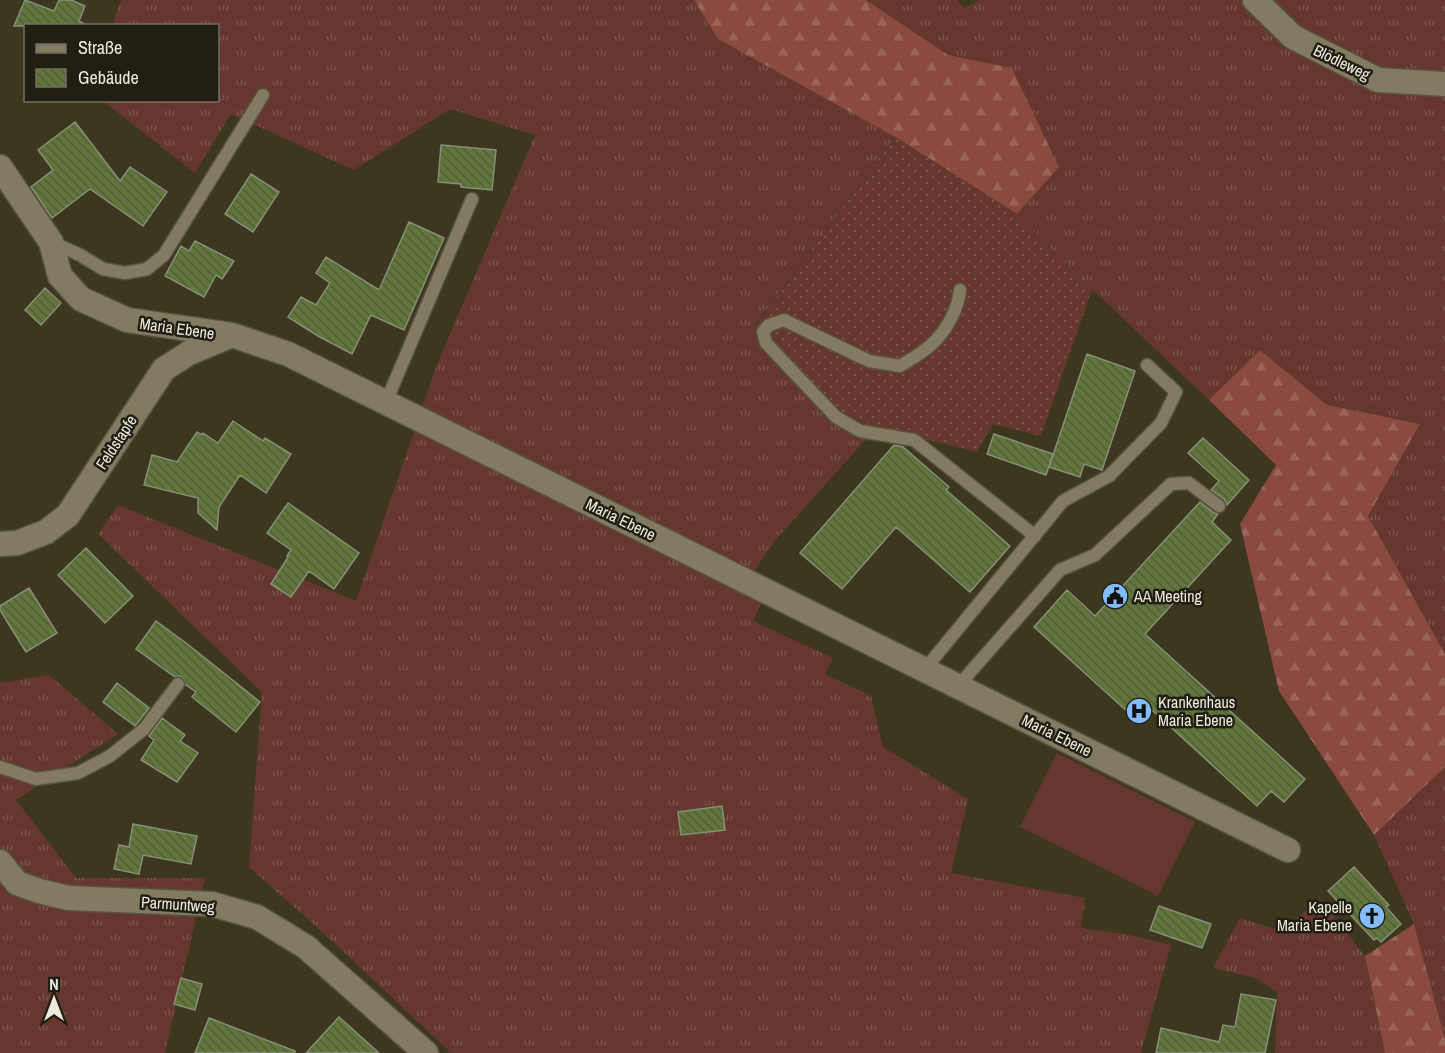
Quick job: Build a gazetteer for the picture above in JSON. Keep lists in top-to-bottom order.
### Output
{
  "streets": {
    "street": [
      "Blödleweg",
      "Maria Ebene",
      "Feldstapfe",
      "Parmuntweg"
    ]
  },
  "crossings": [
    ["Maria Ebene", "Feldstapfe"]
  ],
  "places": {
    "public building": ["AA Meeting"],
    "hospital": ["Krankenhaus Maria Ebene"],
    "church": ["Kapelle Maria Ebene"]
  },
  "legend": ["Straße", "Gebäude"],
  "north": "top"
}
